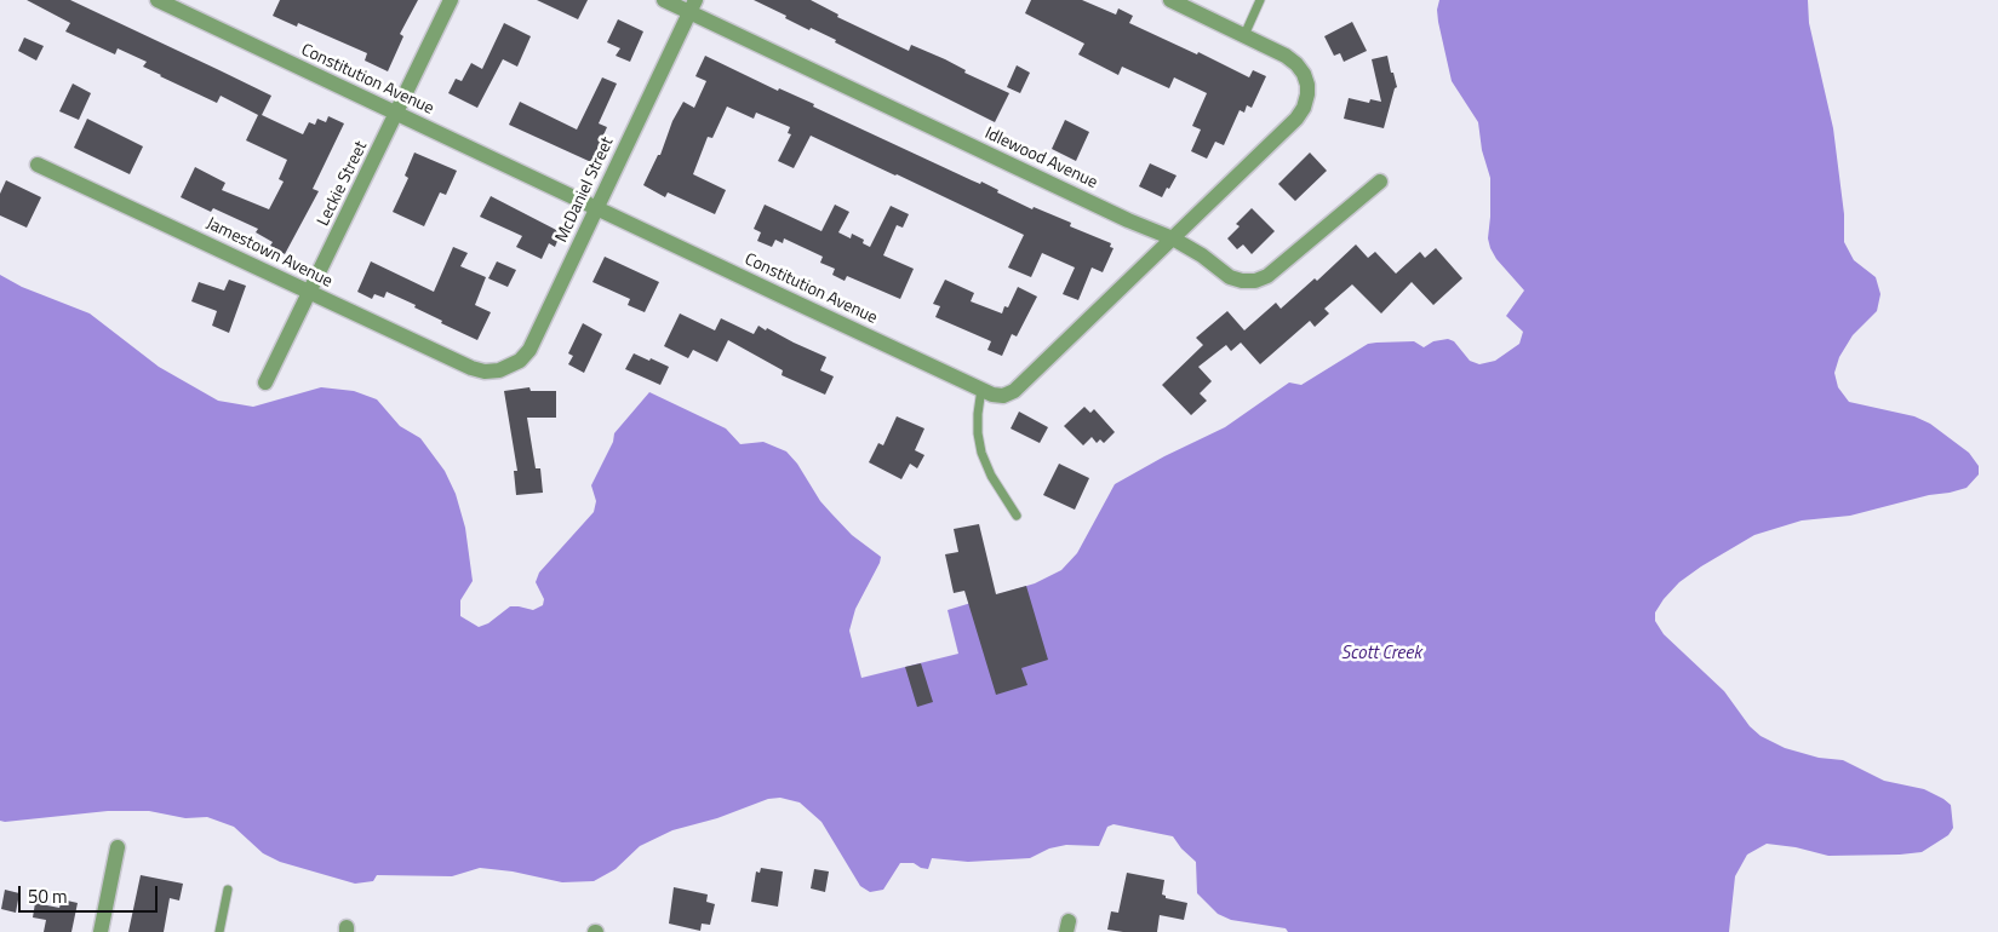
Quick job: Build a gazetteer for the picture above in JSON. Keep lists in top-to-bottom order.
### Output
{
  "streets": {
    "street": [
      "Constitution Avenue",
      "Idlewood Avenue",
      "Leckie Street",
      "McDaniel Street",
      "Jamestown Avenue"
    ]
  },
  "crossings": [
    ["Constitution Avenue", "Idlewood Avenue"],
    ["Constitution Avenue", "Leckie Street"],
    ["Constitution Avenue", "McDaniel Street"],
    ["Idlewood Avenue", "McDaniel Street"],
    ["Leckie Street", "Jamestown Avenue"],
    ["McDaniel Street", "Jamestown Avenue"]
  ],
  "water": ["Scott Creek"],
  "scale_bar": "50 m"
}
